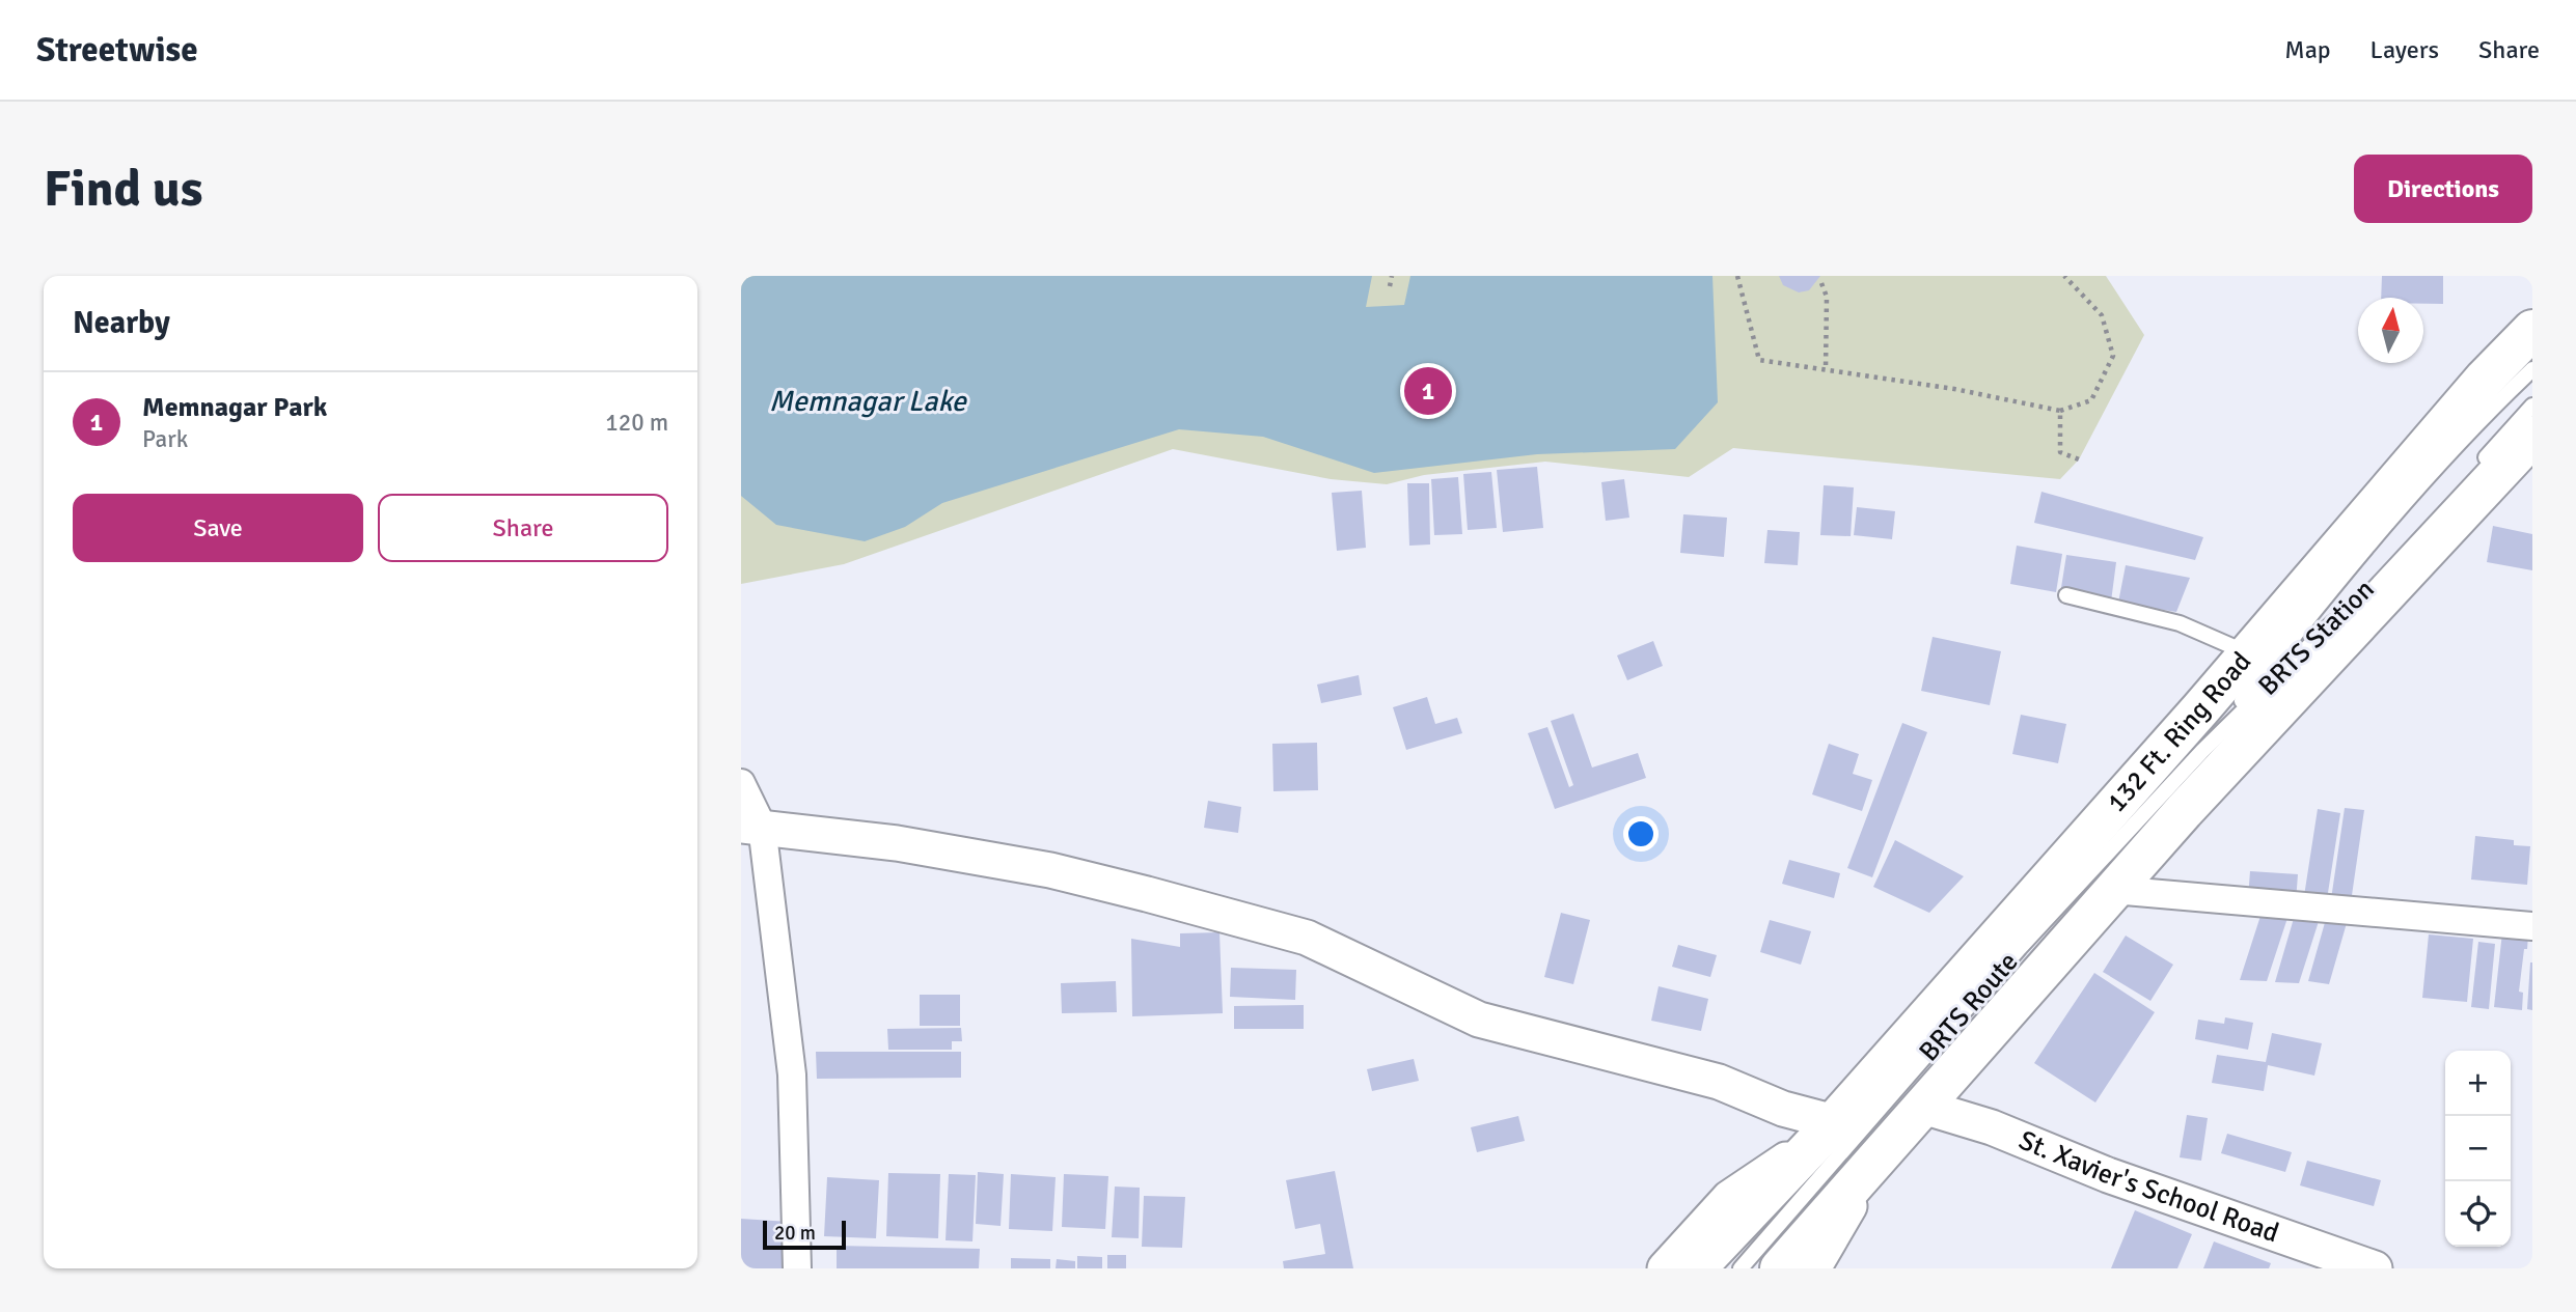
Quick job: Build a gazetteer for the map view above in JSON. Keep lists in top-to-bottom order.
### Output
{
  "streets": {
    "main road": ["132 Ft. Ring Road"],
    "street": ["St. Xavier's School Road"],
    "lane": ["BRTS Station", "BRTS Route"]
  },
  "crossings": [
    ["BRTS Station", "BRTS Route"],
    ["132 Ft. Ring Road", "BRTS Route"],
    ["132 Ft. Ring Road", "St. Xavier's School Road"]
  ],
  "water": ["Memnagar Lake"],
  "scale_bar": "20 m",
  "north": "top",
  "page": {
    "header": "Streetwise",
    "nav": ["Map", "Layers", "Share"],
    "buttons": [
      "Directions",
      ["Save", "Share"]
    ],
    "title": "Find us",
    "heading": "Nearby",
    "pins": "1",
    "list": [
      {
        "mark": "1",
        "name": "Memnagar Park",
        "note": "Park",
        "value": "120 m"
      }
    ],
    "map_buttons": ["+", "−"],
    "scale": "20 m"
  }
}
